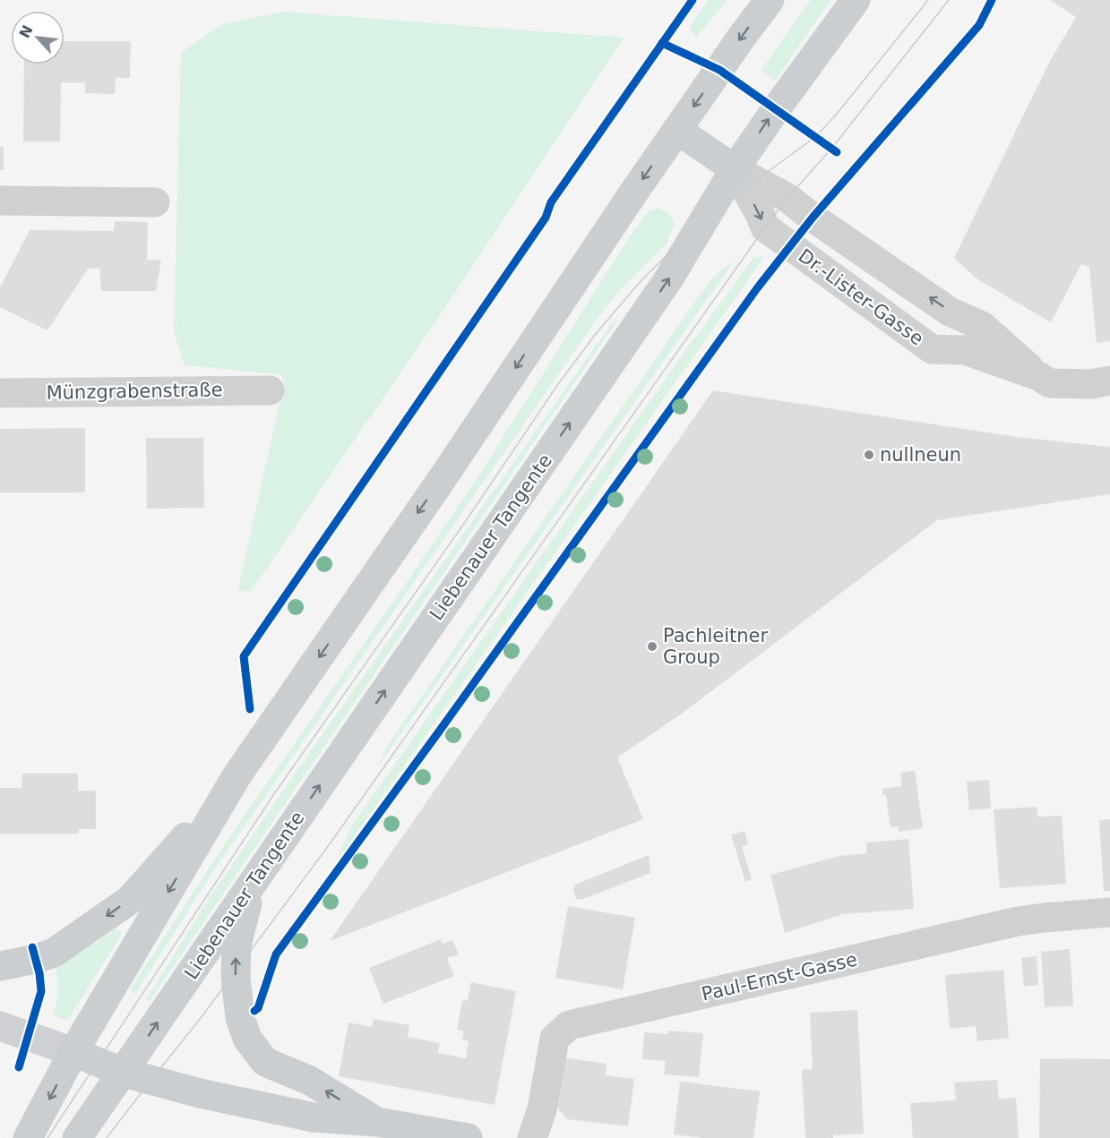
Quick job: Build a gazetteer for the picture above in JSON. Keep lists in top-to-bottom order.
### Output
{
  "streets": {
    "main road": ["Liebenauer Tangente"],
    "street": ["Dr.-Lister-Gasse", "Münzgrabenstraße", "Paul-Ernst-Gasse"]
  },
  "crossings": [
    ["Dr.-Lister-Gasse", "Liebenauer Tangente"]
  ],
  "places": ["nullneun", "Pachleitner Group"],
  "north": "top left"
}
